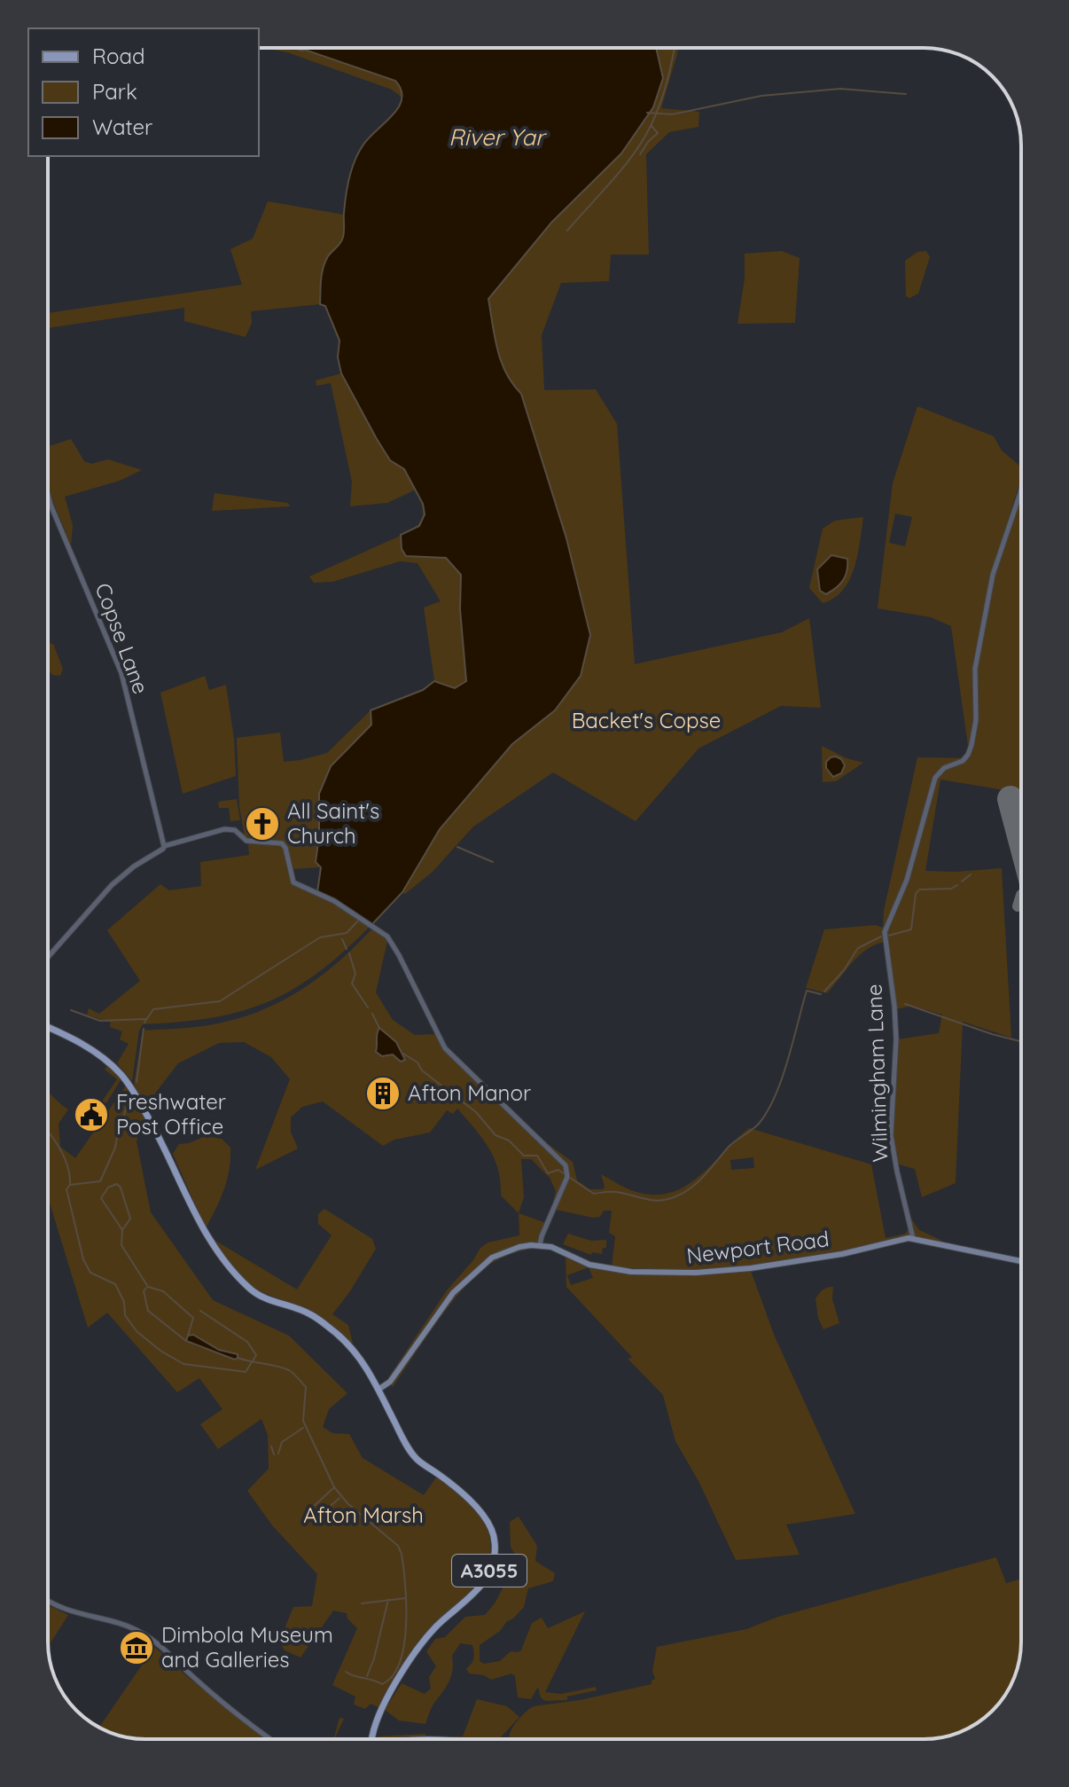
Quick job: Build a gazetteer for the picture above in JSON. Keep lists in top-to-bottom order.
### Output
{
  "streets": {
    "main road": ["Newport Road", "A3055"],
    "street": ["Copse Lane", "Wilmingham Lane"]
  },
  "crossings": [
    ["Wilmingham Lane", "Newport Road"]
  ],
  "water": ["River Yar"],
  "parks": ["Backet's Copse", "Afton Marsh"],
  "places": {
    "church": ["All Saint's Church"],
    "building": ["Afton Manor"],
    "public building": ["Freshwater Post Office"],
    "museum": ["Dimbola Museum and Galleries"]
  },
  "legend": ["Road", "Park", "Water"]
}
